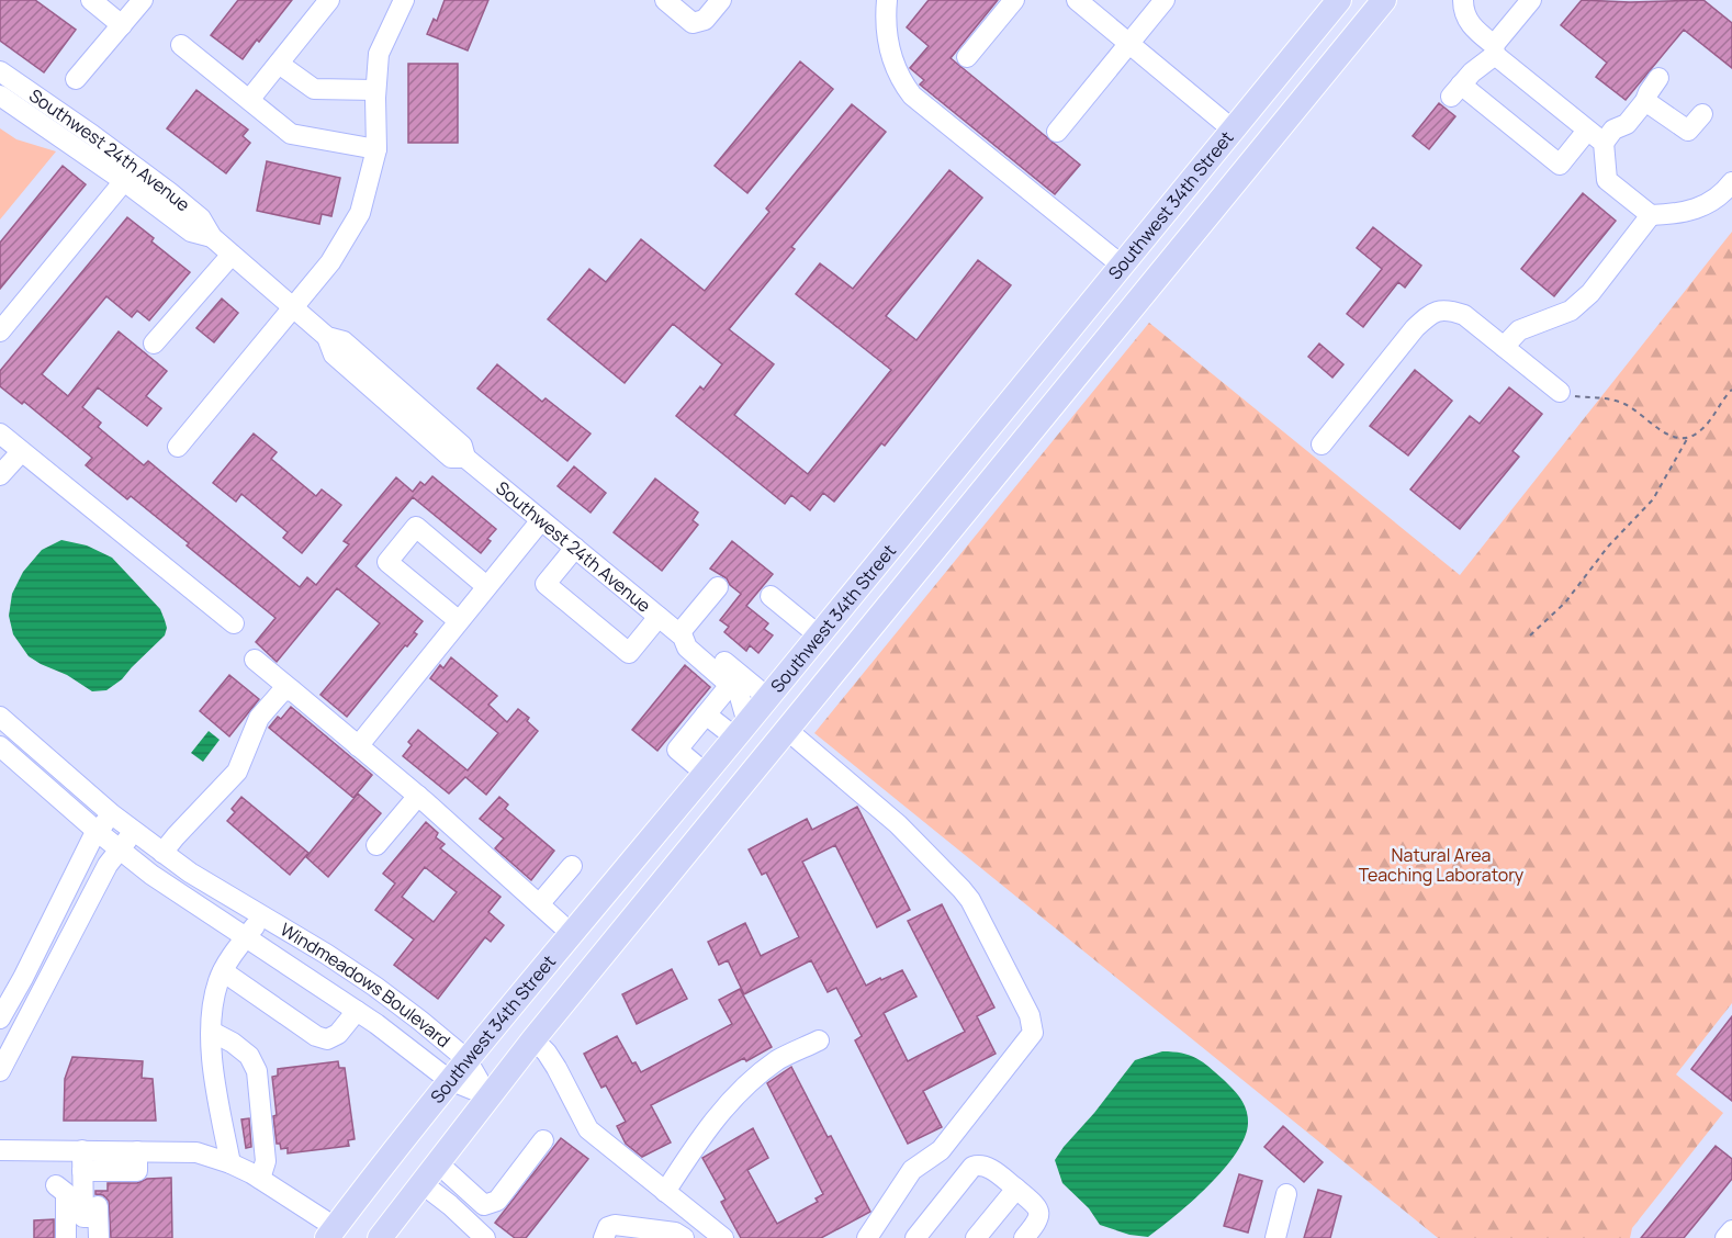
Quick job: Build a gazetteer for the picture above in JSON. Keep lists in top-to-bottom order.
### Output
{
  "streets": {
    "main road": ["Southwest 34th Street"],
    "street": ["Southwest 24th Avenue", "Windmeadows Boulevard"]
  },
  "crossings": [
    ["Southwest 24th Avenue", "Southwest 34th Street"],
    ["Southwest 34th Street", "Windmeadows Boulevard"]
  ],
  "parks": ["Natural Area Teaching Laboratory"]
}
